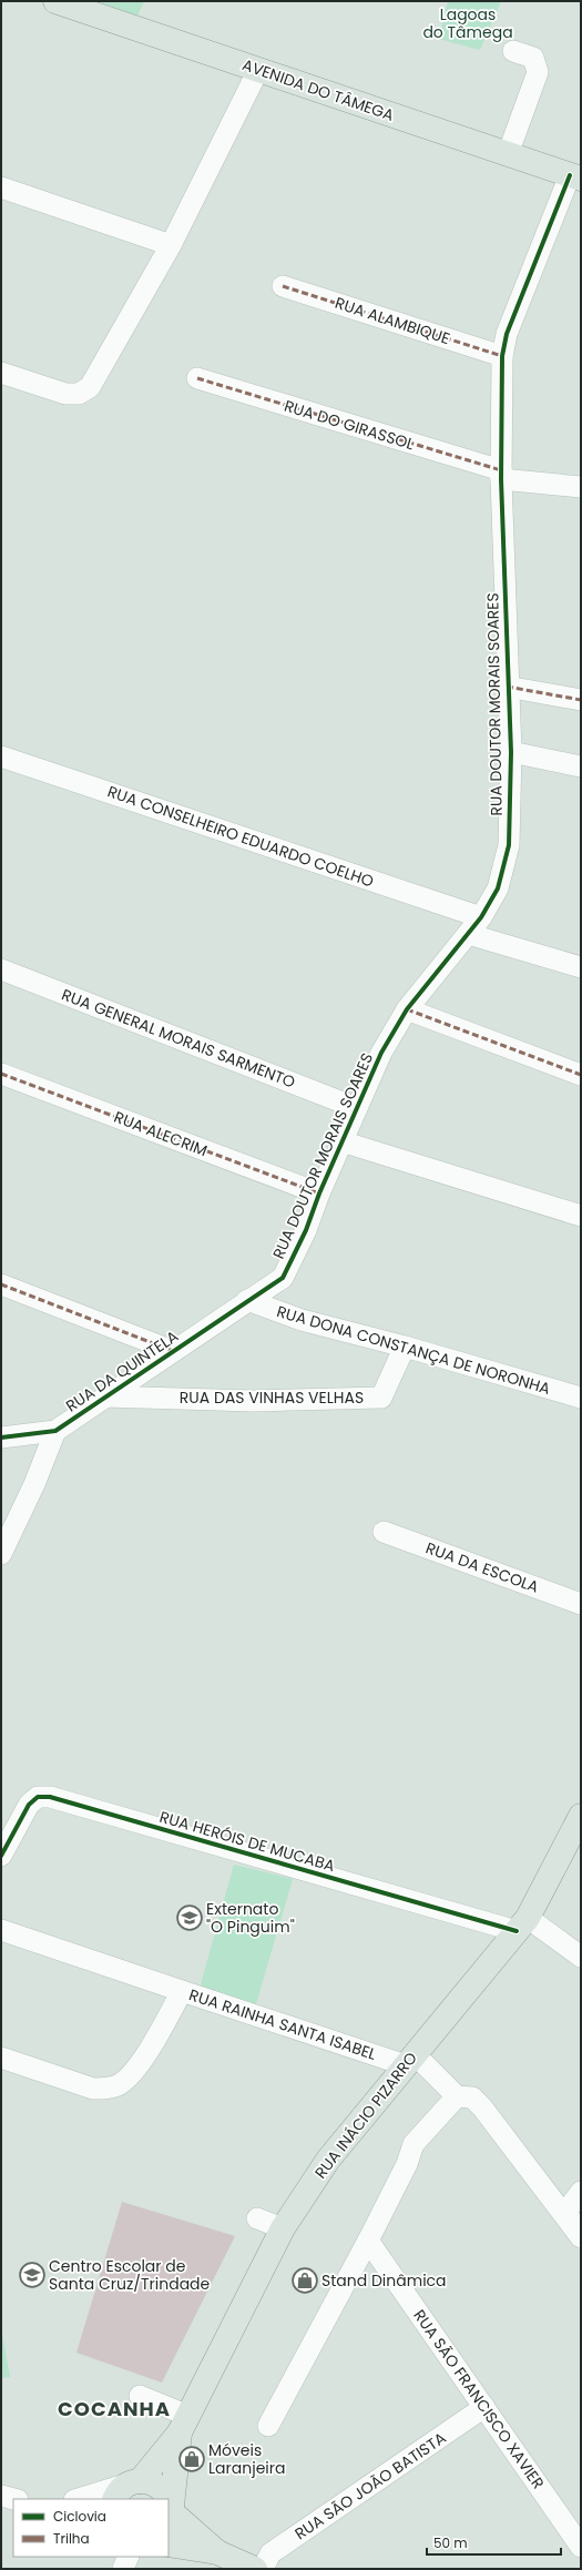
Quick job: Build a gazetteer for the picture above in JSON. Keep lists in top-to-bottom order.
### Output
{
  "streets": {
    "main road": ["AVENIDA DO TÂMEGA", "RUA INÁCIO PIZARRO"],
    "street": [
      "RUA ALAMBIQUE",
      "RUA DO GIRASSOL",
      "RUA DOUTOR MORAIS SOARES",
      "RUA CONSELHEIRO EDUARDO COELHO",
      "RUA GENERAL MORAIS SARMENTO",
      "RUA ALECRIM",
      "RUA DONA CONSTANÇA DE NORONHA",
      "RUA DA QUINTELA",
      "RUA DAS VINHAS VELHAS",
      "RUA DA ESCOLA",
      "RUA HERÓIS DE MUCABA",
      "RUA RAINHA SANTA ISABEL",
      "RUA SÃO FRANCISCO XAVIER",
      "RUA SÃO JOÃO BATISTA"
    ]
  },
  "crossings": [
    ["AVENIDA DO TÂMEGA", "RUA DOUTOR MORAIS SOARES"],
    ["RUA ALAMBIQUE", "RUA DOUTOR MORAIS SOARES"],
    ["RUA DO GIRASSOL", "RUA DOUTOR MORAIS SOARES"],
    ["RUA DOUTOR MORAIS SOARES", "RUA CONSELHEIRO EDUARDO COELHO"],
    ["RUA DOUTOR MORAIS SOARES", "RUA GENERAL MORAIS SARMENTO"],
    ["RUA DOUTOR MORAIS SOARES", "RUA ALECRIM"],
    ["RUA DOUTOR MORAIS SOARES", "RUA DONA CONSTANÇA DE NORONHA"],
    ["RUA DOUTOR MORAIS SOARES", "RUA DA QUINTELA"],
    ["RUA DONA CONSTANÇA DE NORONHA", "RUA DA QUINTELA"],
    ["RUA DONA CONSTANÇA DE NORONHA", "RUA DAS VINHAS VELHAS"],
    ["RUA DA QUINTELA", "RUA DAS VINHAS VELHAS"],
    ["RUA HERÓIS DE MUCABA", "RUA INÁCIO PIZARRO"],
    ["RUA RAINHA SANTA ISABEL", "RUA INÁCIO PIZARRO"],
    ["RUA SÃO FRANCISCO XAVIER", "RUA SÃO JOÃO BATISTA"]
  ],
  "districts": ["COCANHA"],
  "parks": ["Lagoas do Tâmega"],
  "places": {
    "school or university": ["Externato \"O Pinguim\"", "Centro Escolar de Santa Cruz/Trindade"],
    "shop": ["Stand Dinâmica", "Móveis Laranjeira"]
  },
  "legend": ["Ciclovia", "Trilha"],
  "scale_bar": "50 m"
}
